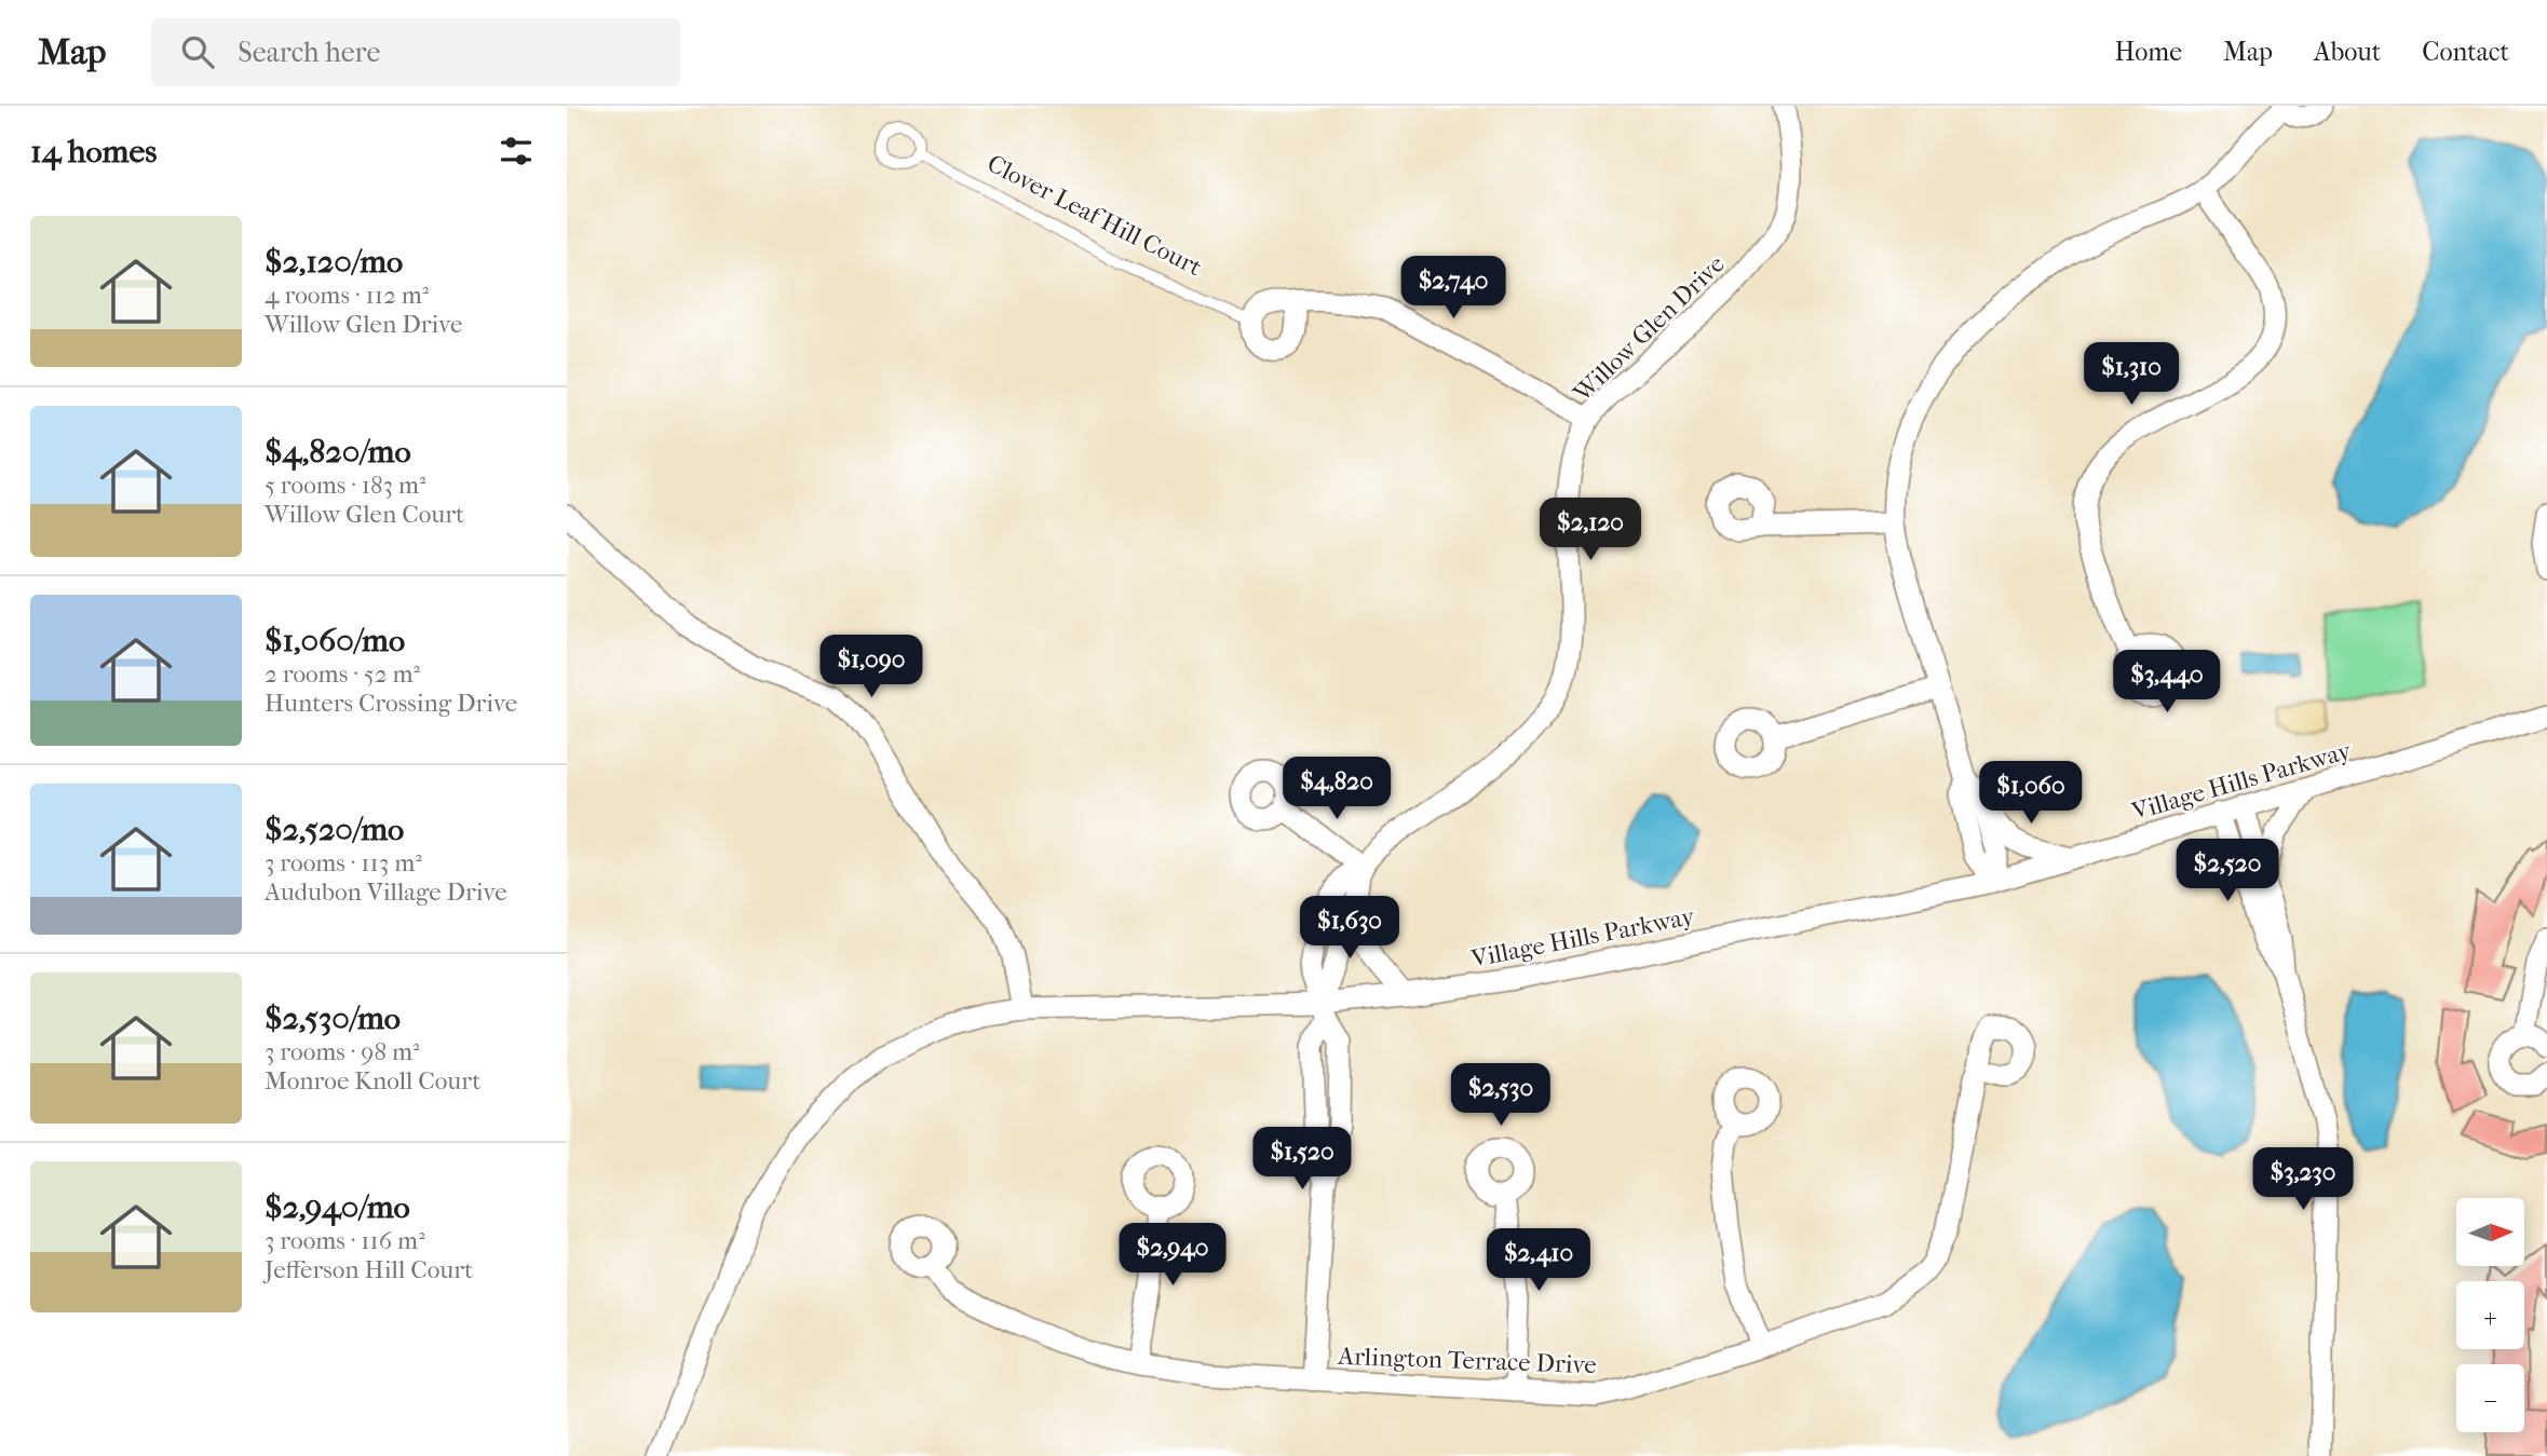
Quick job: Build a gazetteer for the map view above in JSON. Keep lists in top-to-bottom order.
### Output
{
  "streets": {
    "street": ["Willow Glen Drive", "Village Hills Parkway", "Arlington Terrace Drive"],
    "lane": ["Clover Leaf Hill Court"]
  },
  "crossings": [
    ["Willow Glen Drive", "Village Hills Parkway"]
  ],
  "north": "right",
  "page": {
    "header": "Map",
    "search": "Search here",
    "nav": [
      "Home",
      "Map",
      "About",
      "Contact"
    ],
    "heading": "14 homes",
    "list": [
      {
        "name": "$2,120/mo",
        "note": "4 rooms · 112 m² · Willow Glen Drive"
      },
      {
        "name": "$4,820/mo",
        "note": "5 rooms · 183 m² · Willow Glen Court"
      },
      {
        "name": "$1,060/mo",
        "note": "2 rooms · 52 m² · Hunters Crossing Drive"
      },
      {
        "name": "$2,520/mo",
        "note": "3 rooms · 113 m² · Audubon Village Drive"
      },
      {
        "name": "$2,530/mo",
        "note": "3 rooms · 98 m² · Monroe Knoll Court"
      },
      {
        "name": "$2,940/mo",
        "note": "3 rooms · 116 m² · Jefferson Hill Court"
      }
    ],
    "price": [
      "$2,740",
      "$1,310",
      "$2,120",
      "$1,090",
      "$3,440",
      "$4,820",
      "$1,060",
      "$2,520",
      "$1,630",
      "$2,530",
      "$1,520",
      "$3,230",
      "$2,940",
      "$2,410"
    ],
    "map_buttons": ["+", "−"]
  }
}
